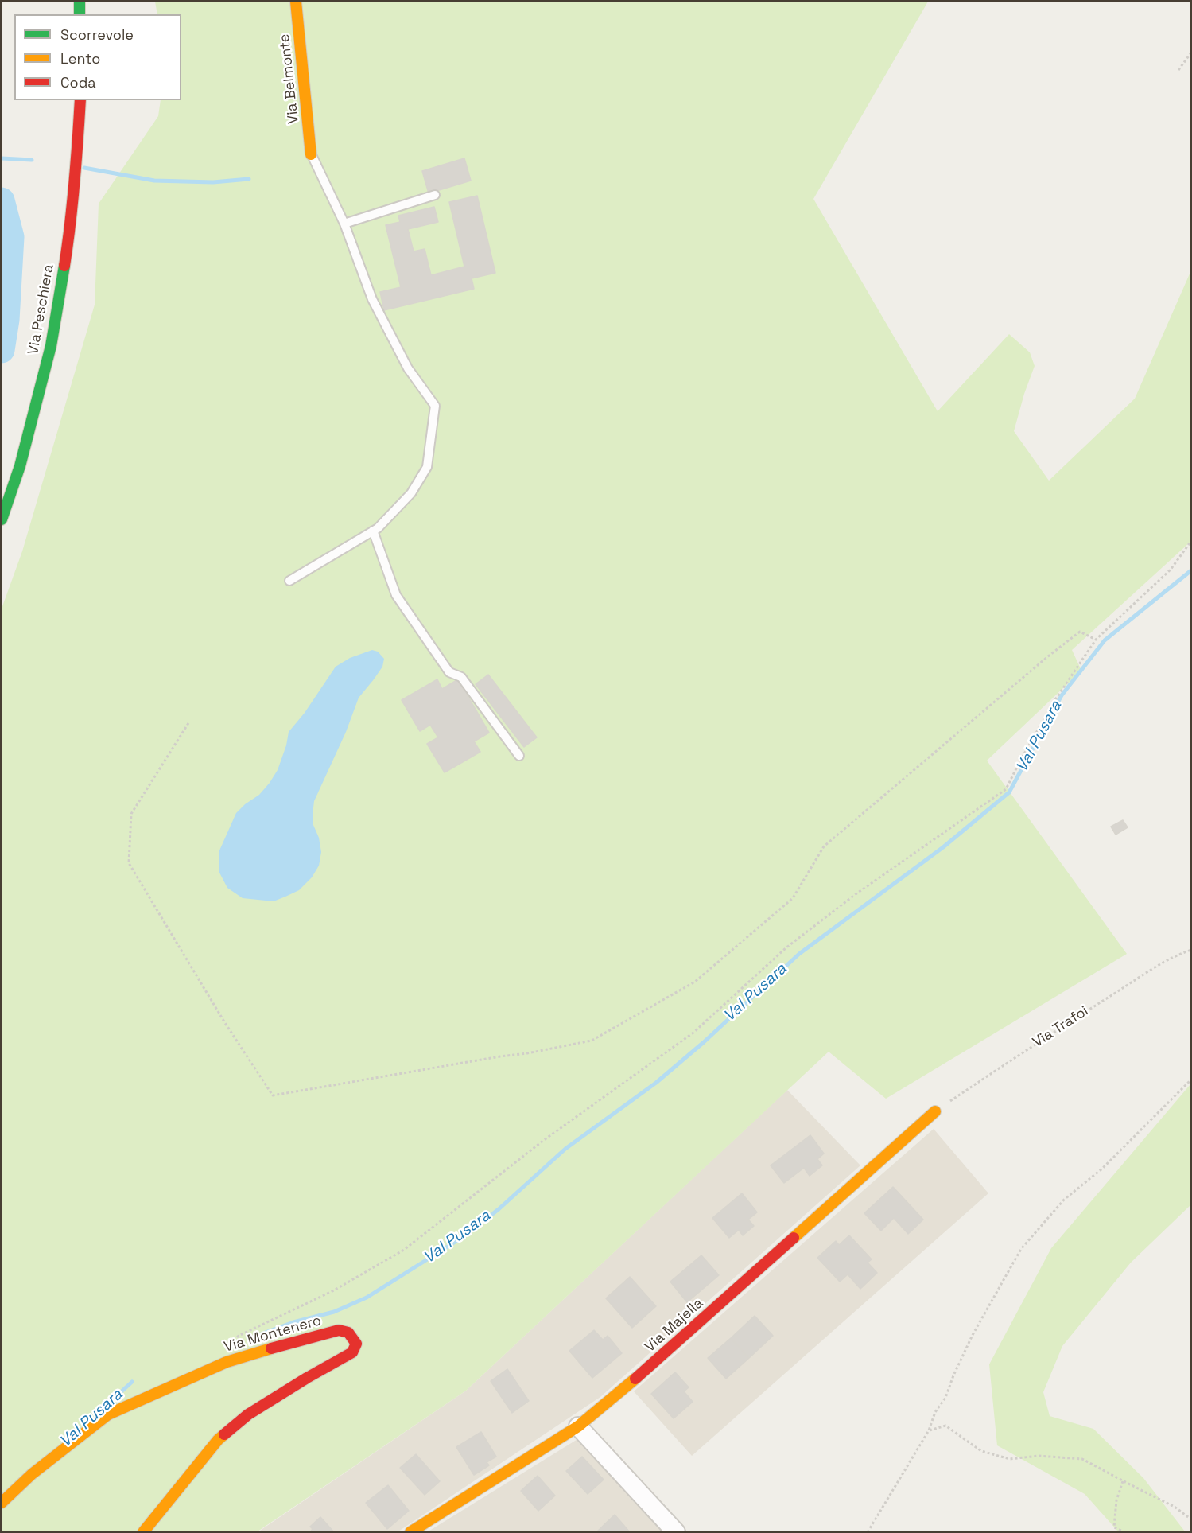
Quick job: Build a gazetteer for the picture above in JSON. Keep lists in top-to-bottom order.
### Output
{
  "streets": {
    "street": [
      "Via Belmonte",
      "Via Peschiera",
      "Via Majella",
      "Via Montenero"
    ],
    "path": ["Via Trafoi"]
  },
  "crossings": [
    ["Via Trafoi", "Via Majella"]
  ],
  "water": ["Val Pusara"],
  "legend": ["Scorrevole", "Lento", "Coda"]
}
